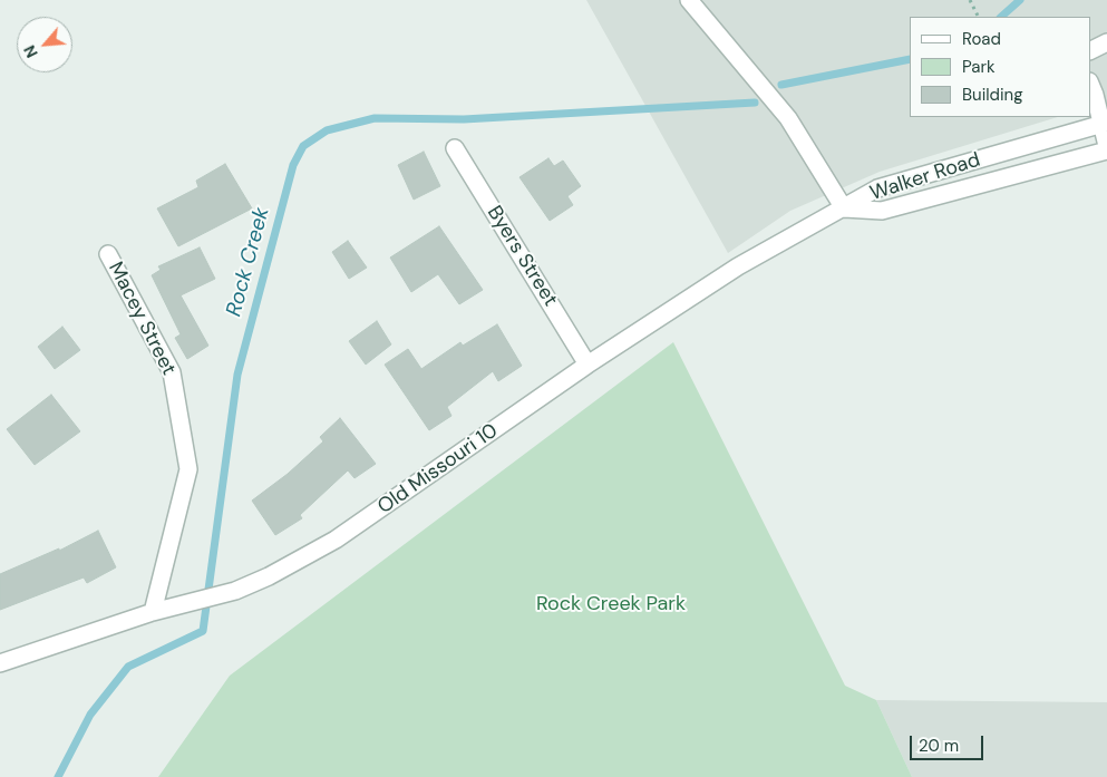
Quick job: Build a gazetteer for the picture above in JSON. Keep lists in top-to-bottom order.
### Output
{
  "streets": {
    "street": [
      "Walker Road",
      "Byers Street",
      "Macey Street",
      "Old Missouri 10"
    ]
  },
  "crossings": [
    ["Walker Road", "Old Missouri 10"],
    ["Byers Street", "Old Missouri 10"],
    ["Macey Street", "Old Missouri 10"]
  ],
  "water": ["Rock Creek"],
  "parks": ["Rock Creek Park"],
  "legend": ["Road", "Park", "Building"],
  "scale_bar": "20 m",
  "north": "bottom left"
}
